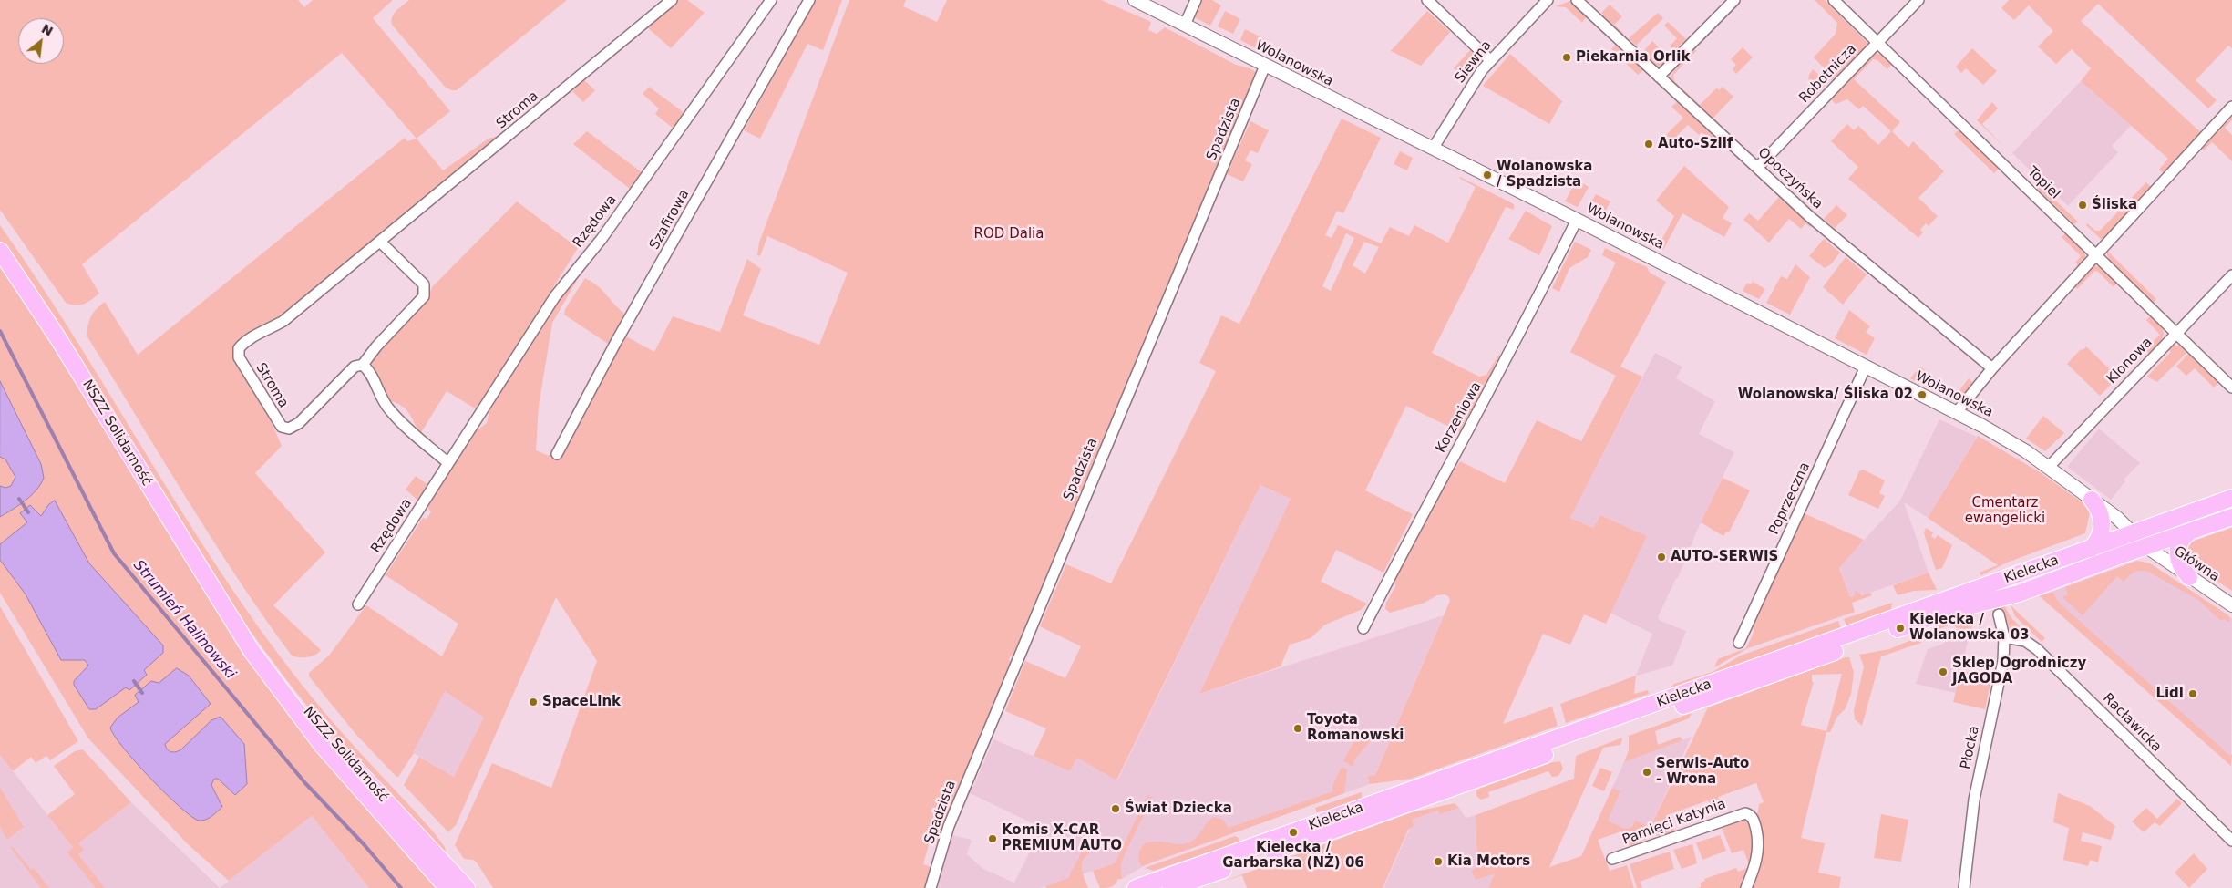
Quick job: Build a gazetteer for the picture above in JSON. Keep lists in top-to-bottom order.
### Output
{
  "streets": {
    "main road": ["NSZZ Solidarność", "Kielecka"],
    "street": [
      "Siewna",
      "Wolanowska",
      "Robotnicza",
      "Stroma",
      "Spadzista",
      "Opoczyńska",
      "Topiel",
      "Szafirowa",
      "Rzędowa",
      "Klonowa",
      "Korzeniowa",
      "Poprzeczna",
      "Główna",
      "Racławicka",
      "Płocka",
      "Pamięci Katynia"
    ]
  },
  "crossings": [
    ["Siewna", "Wolanowska"],
    ["Wolanowska", "Spadzista"],
    ["Wolanowska", "Klonowa"],
    ["Wolanowska", "Korzeniowa"],
    ["Wolanowska", "Poprzeczna"],
    ["Wolanowska", "Główna"],
    ["Wolanowska", "Kielecka"],
    ["Robotnicza", "Opoczyńska"],
    ["Robotnicza", "Topiel"],
    ["Topiel", "Klonowa"],
    ["Główna", "Kielecka"],
    ["Racławicka", "Płocka"]
  ],
  "water": ["Strumień Halinowski"],
  "parks": ["ROD Dalia", "Cmentarz ewangelicki"],
  "places": [
    "Piekarnia Orlik",
    "Auto-Szlif",
    "Wolanowska / Spadzista",
    "Śliska",
    "Wolanowska/ Śliska 02",
    "AUTO-SERWIS",
    "Kielecka / Wolanowska 03",
    "Sklep Ogrodniczy JAGODA",
    "Lidl",
    "SpaceLink",
    "Toyota Romanowski",
    "Serwis-Auto - Wrona",
    "Świat Dziecka",
    "Kielecka / Garbarska (NŻ) 06",
    "Komis X-CAR PREMIUM AUTO",
    "Kia Motors"
  ],
  "north": "top right"
}
